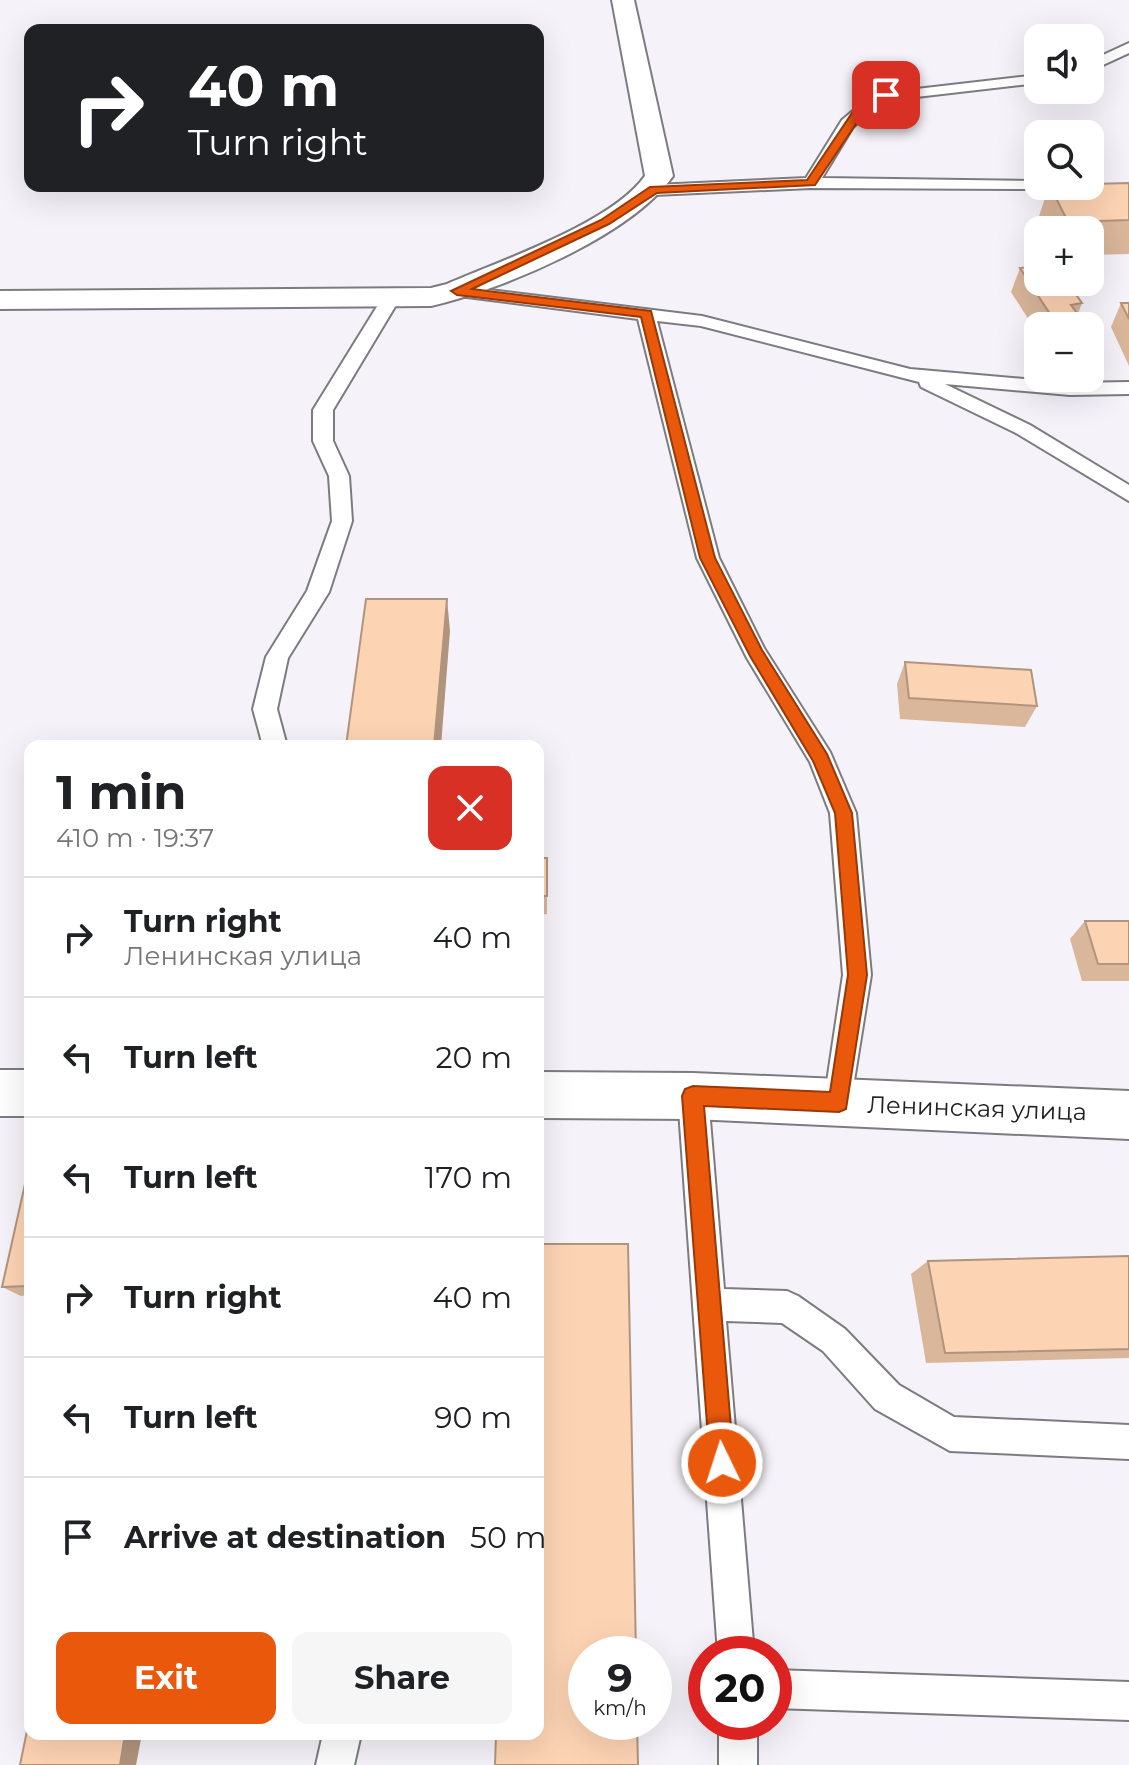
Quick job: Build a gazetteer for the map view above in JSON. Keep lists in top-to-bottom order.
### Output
{
  "streets": {
    "street": ["Ленинская улица"]
  },
  "page": {
    "map_buttons": ["+", "−"],
    "turn": ["40 m", "Turn right"],
    "heading": ["1 min", "410 m · 19:37"],
    "list": [
      {
        "name": "Turn right",
        "note": "Ленинская улица",
        "value": "40 m"
      },
      {
        "name": "Turn left",
        "value": "20 m"
      },
      {
        "name": "Turn left",
        "value": "170 m"
      },
      {
        "name": "Turn right",
        "value": "40 m"
      },
      {
        "name": "Turn left",
        "value": "90 m"
      },
      {
        "name": "Arrive at destination",
        "value": "50 m"
      }
    ],
    "buttons": ["Exit", "Share"],
    "speed": "9 km/h",
    "limit": "20"
  }
}
